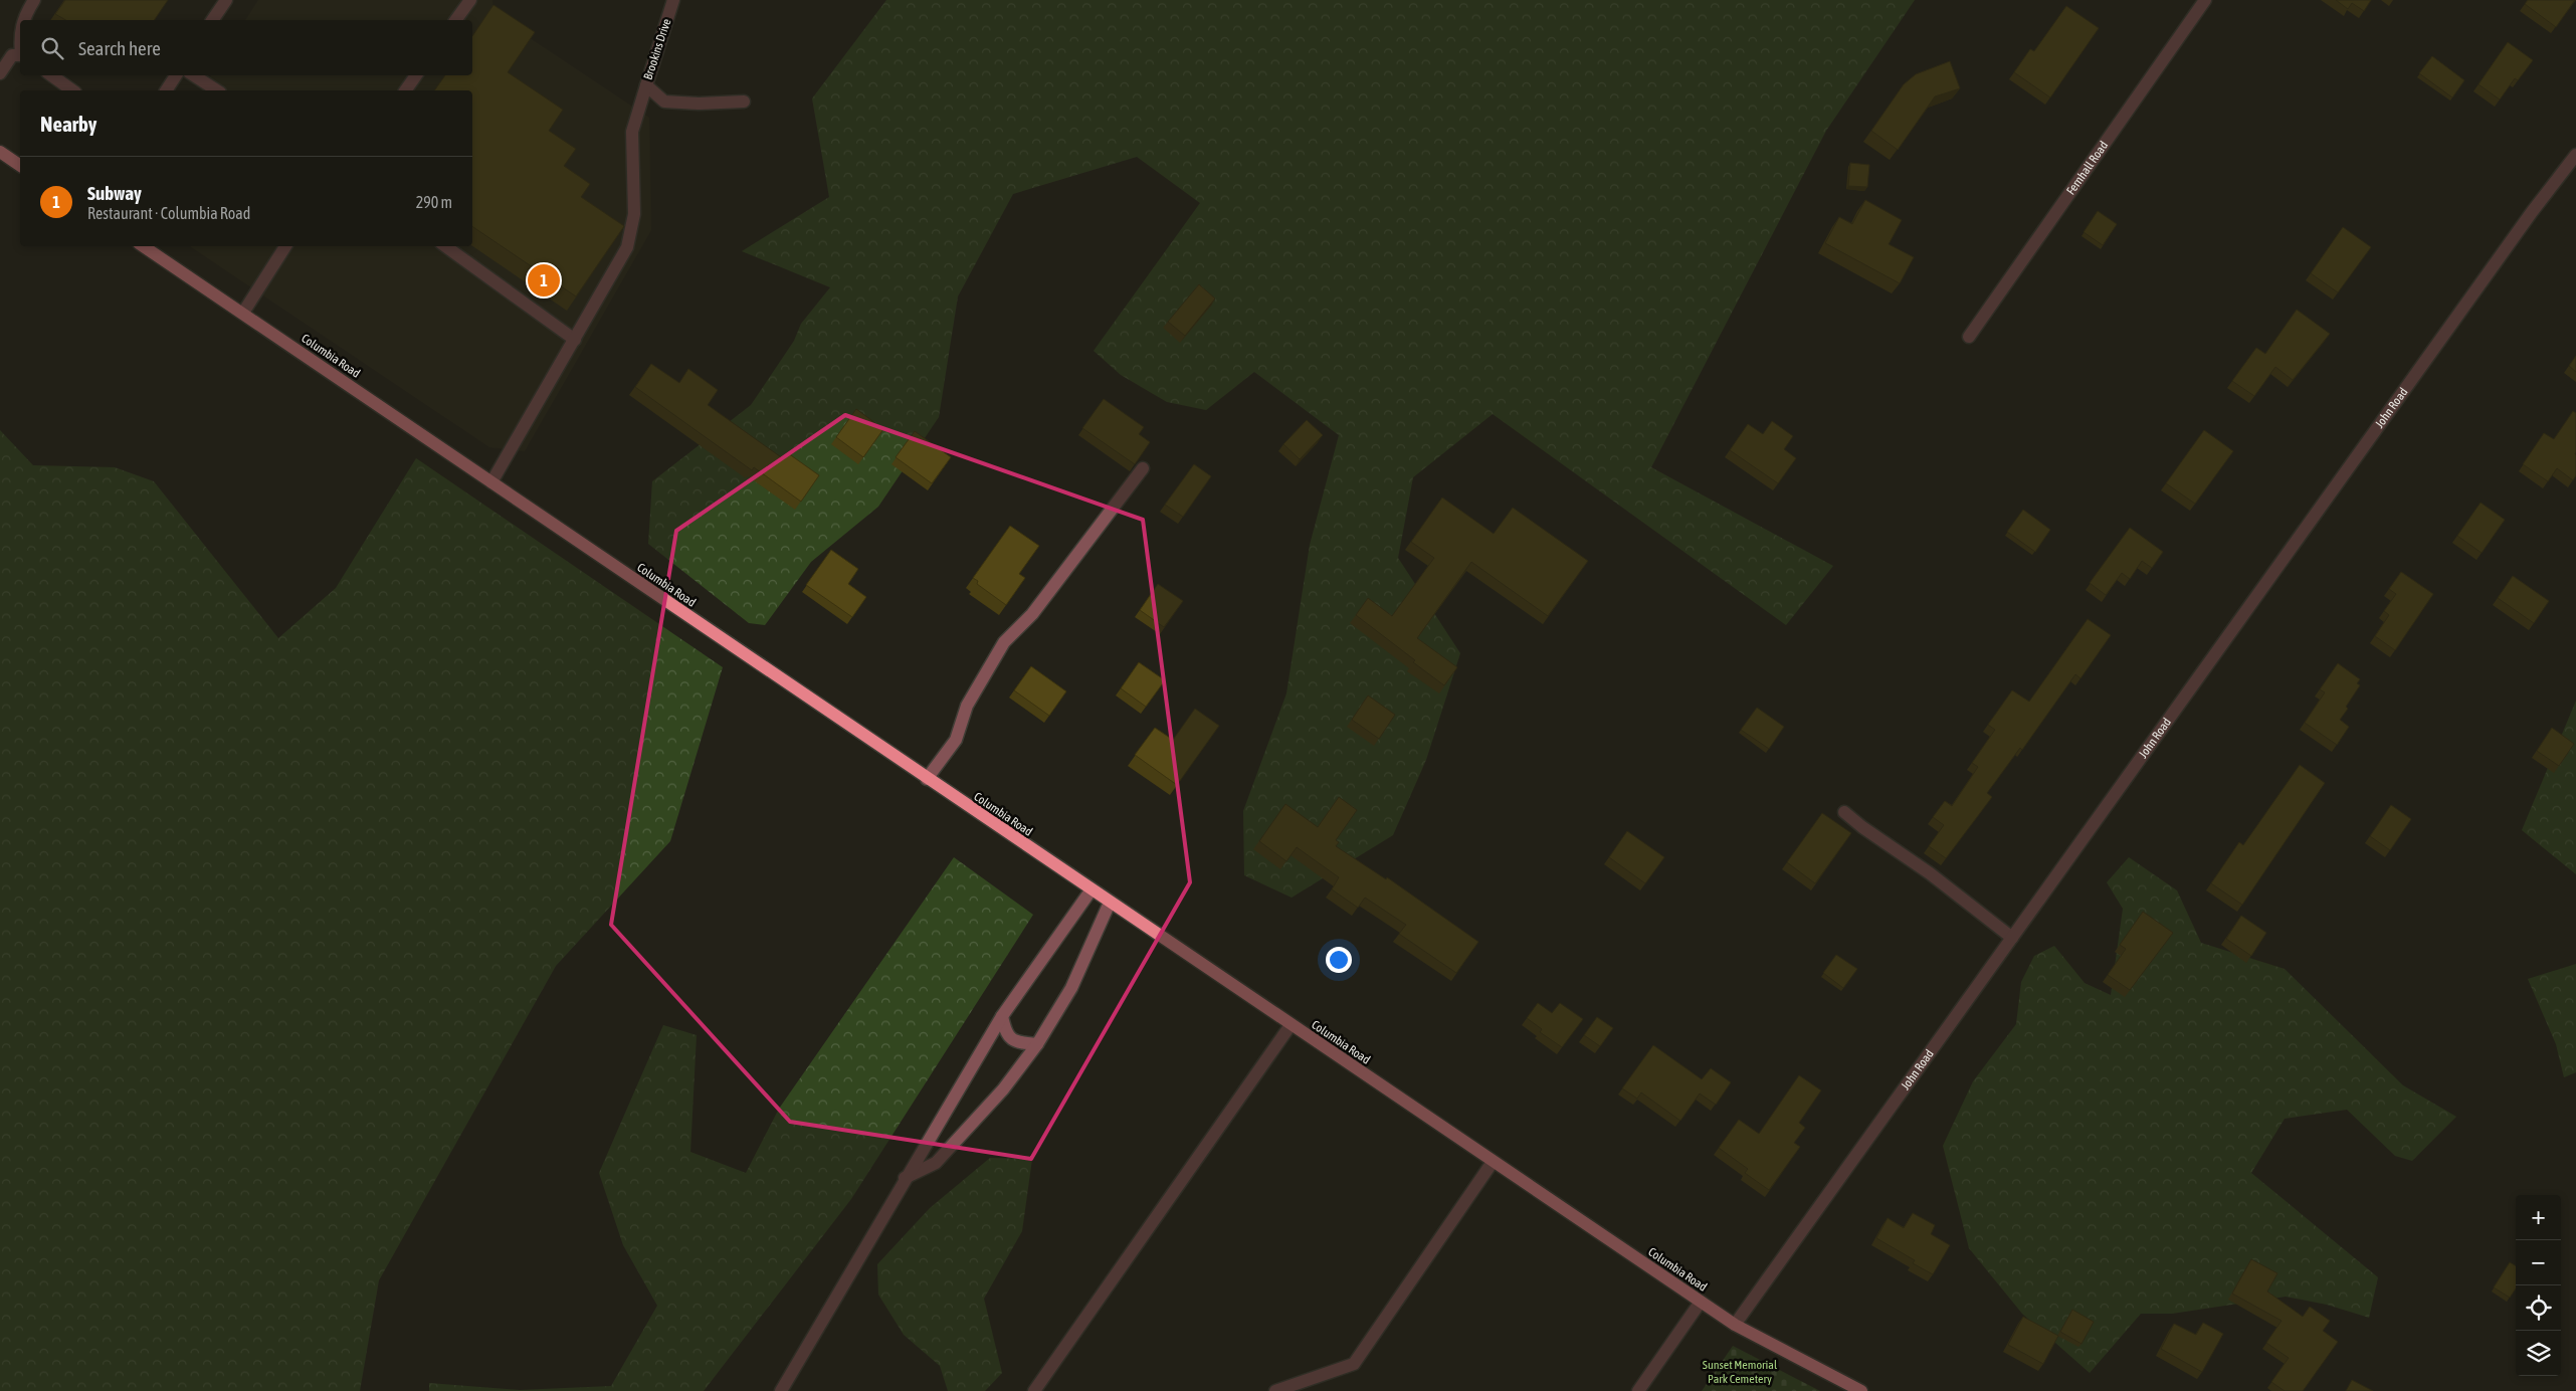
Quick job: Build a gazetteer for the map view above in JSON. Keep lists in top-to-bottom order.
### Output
{
  "streets": {
    "main road": ["Columbia Road"],
    "street": ["Brookins Drive", "Fernhall Road", "John Road"]
  },
  "crossings": [
    ["Columbia Road", "John Road"]
  ],
  "parks": ["Sunset Memorial Park Cemetery"],
  "page": {
    "search": "Search here",
    "heading": "Nearby",
    "list": [
      {
        "mark": "1",
        "name": "Subway",
        "note": "Restaurant · Columbia Road",
        "value": "290 m"
      }
    ],
    "pins": "1",
    "map_buttons": ["+", "−"]
  }
}
